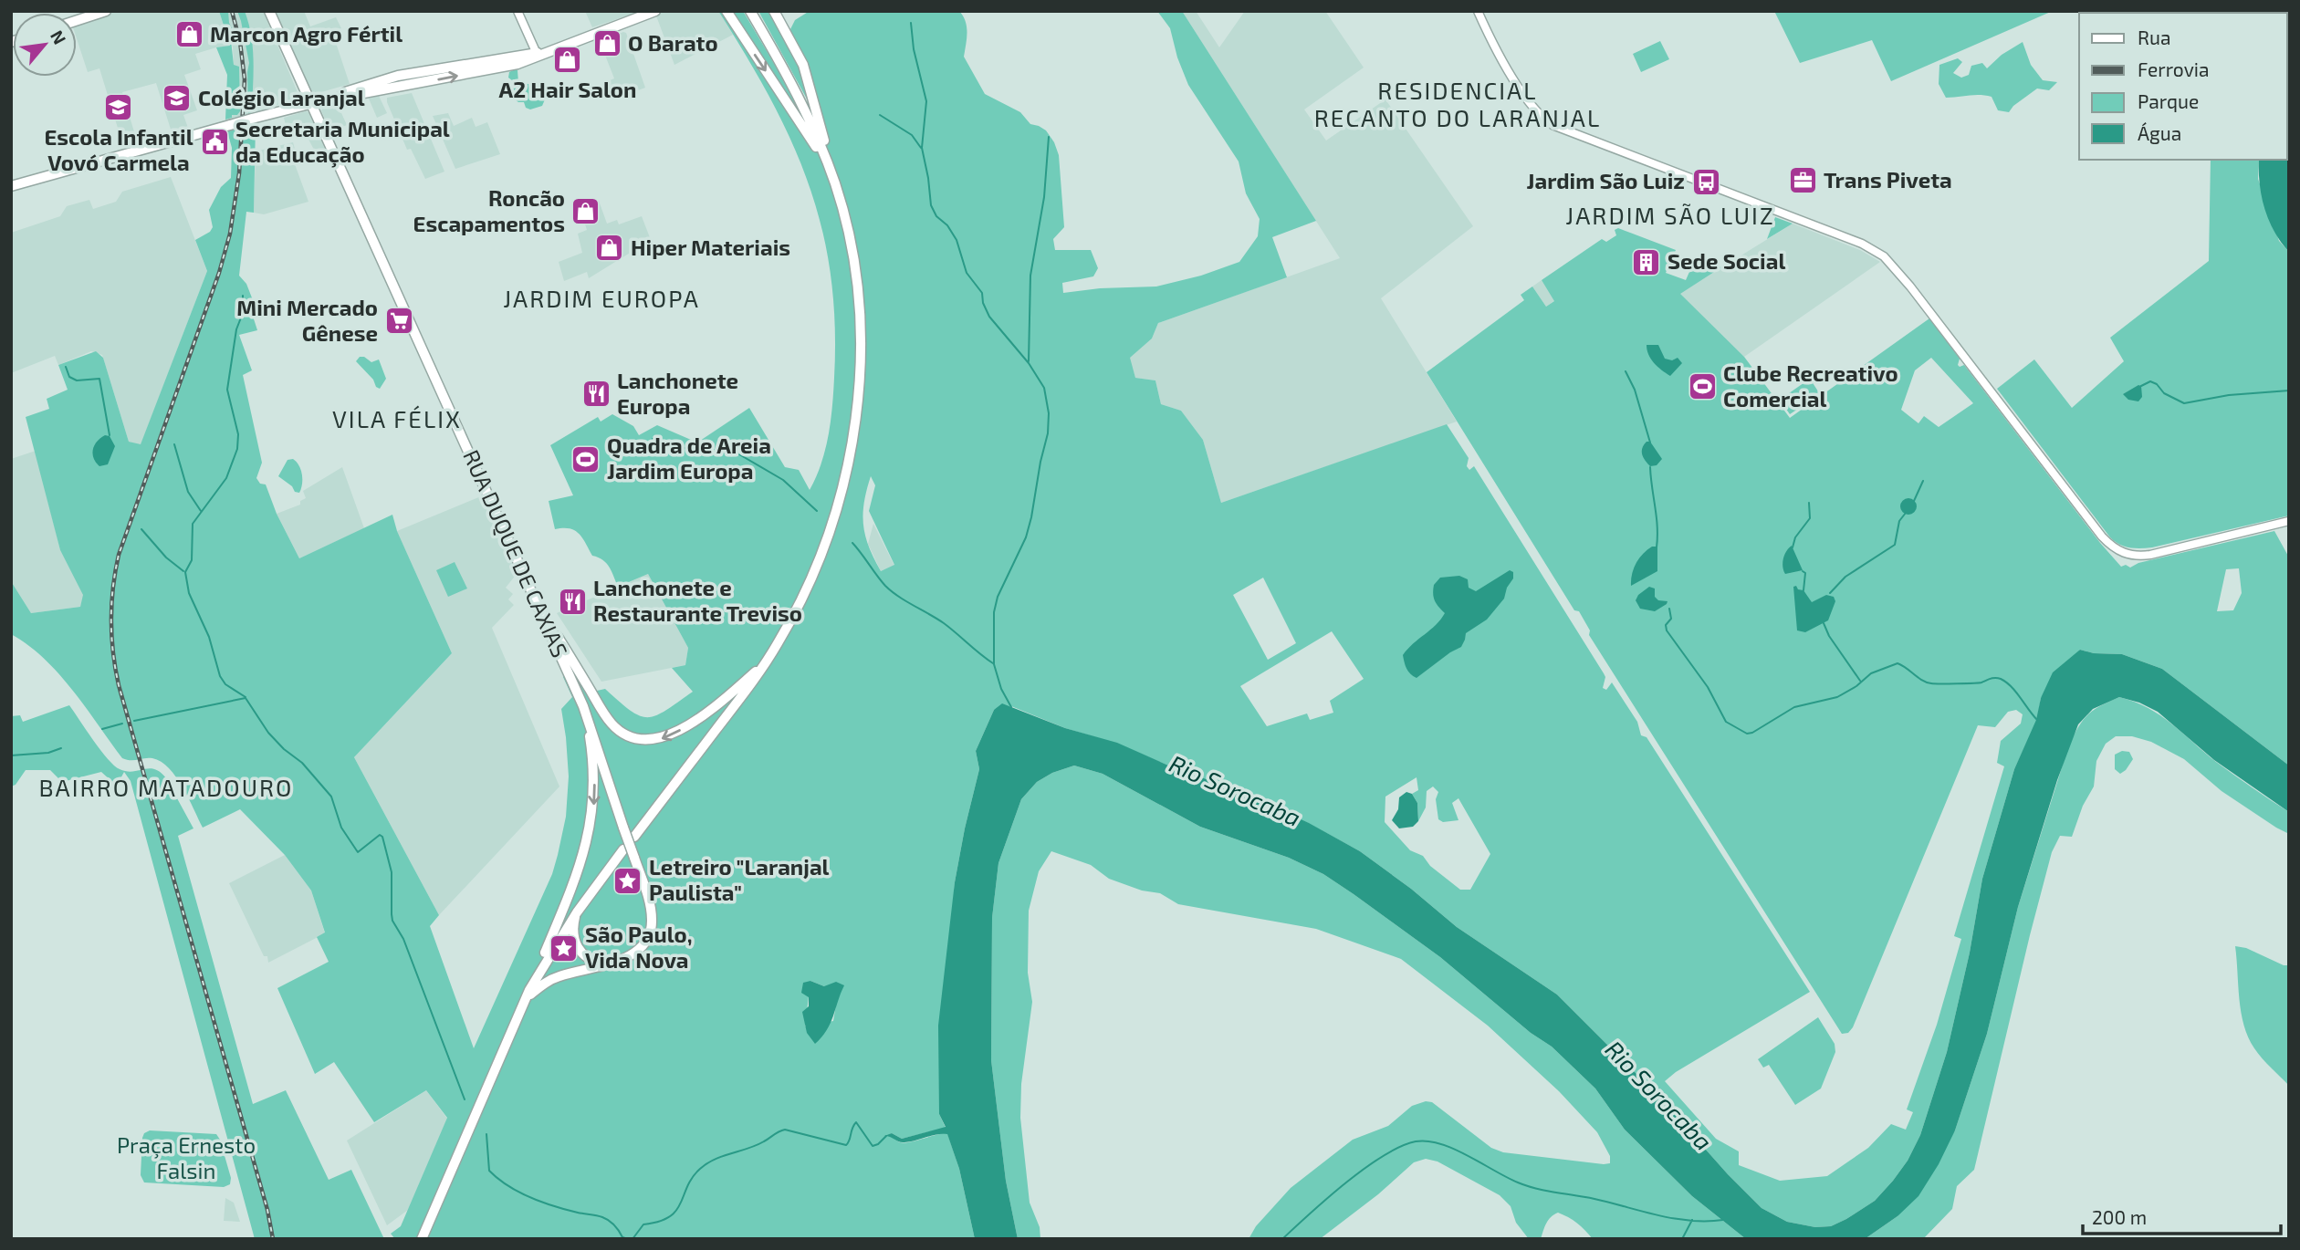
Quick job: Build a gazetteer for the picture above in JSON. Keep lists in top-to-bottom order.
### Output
{
  "streets": {
    "main road": ["RUA DUQUE DE CAXIAS"]
  },
  "districts": [
    "RESIDENCIAL RECANTO DO LARANJAL",
    "JARDIM SÃO LUIZ",
    "JARDIM EUROPA",
    "VILA FÉLIX",
    "BAIRRO MATADOURO"
  ],
  "water": ["Rio Sorocaba"],
  "parks": ["Praça Ernesto Falsin"],
  "places": {
    "shop": [
      "Marcon Agro Fértil",
      "O Barato",
      "A2 Hair Salon",
      "Roncão Escapamentos",
      "Hiper Materiais"
    ],
    "school or university": ["Colégio Laranjal", "Escola Infantil Vovó Carmela"],
    "public building": ["Secretaria Municipal da Educação"],
    "office": ["Trans Piveta"],
    "bus stop": ["Jardim São Luiz"],
    "building": ["Sede Social"],
    "supermarket": ["Mini Mercado Gênese"],
    "sports": ["Clube Recreativo Comercial", "Quadra de Areia Jardim Europa"],
    "restaurant": ["Lanchonete Europa", "Lanchonete e Restaurante Treviso"],
    "place": ["Letreiro \"Laranjal Paulista\"", "São Paulo, Vida Nova"]
  },
  "legend": [
    "Rua",
    "Ferrovia",
    "Parque",
    "Água"
  ],
  "scale_bar": "200 m",
  "north": "top right"
}
